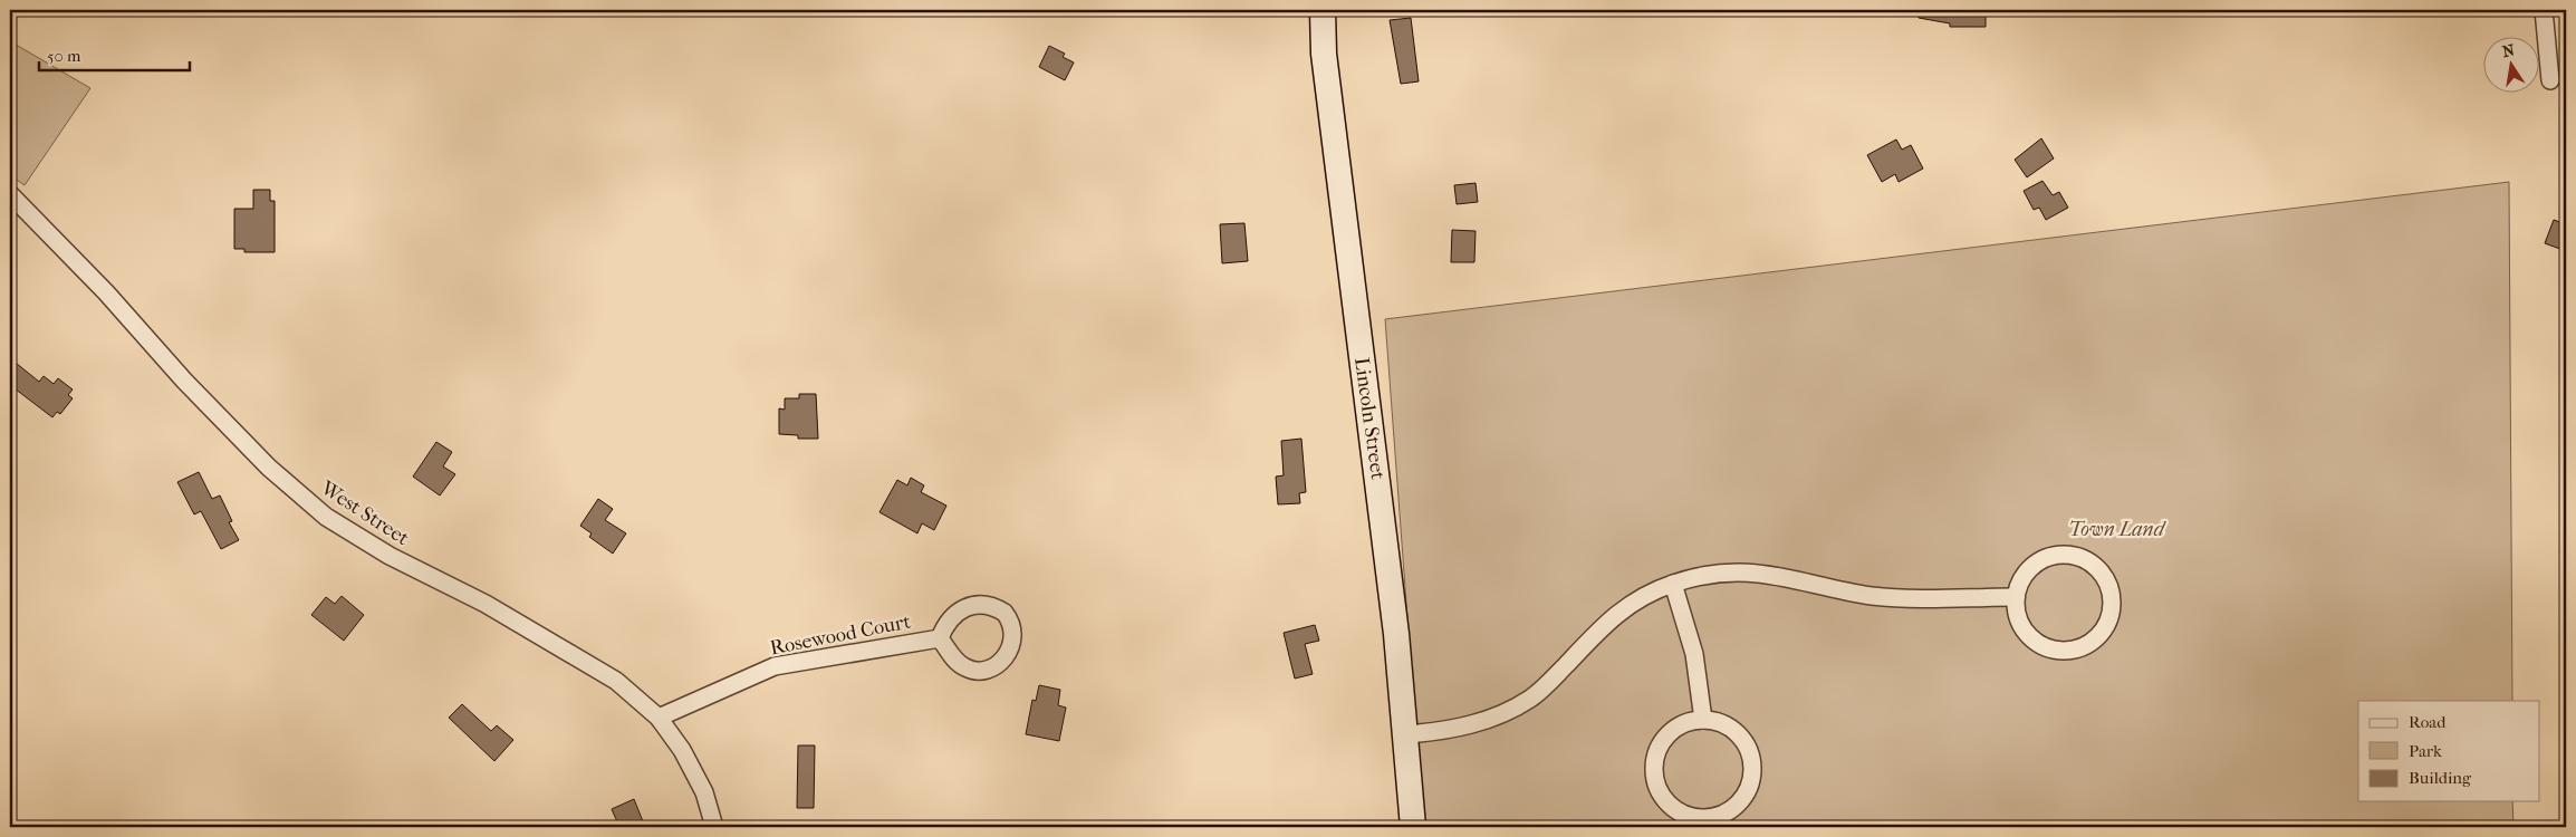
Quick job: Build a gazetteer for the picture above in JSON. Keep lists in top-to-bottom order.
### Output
{
  "streets": {
    "main road": ["Lincoln Street"],
    "street": ["West Street", "Rosewood Court"]
  },
  "crossings": [
    ["West Street", "Rosewood Court"]
  ],
  "parks": ["Town Land"],
  "legend": ["Road", "Park", "Building"],
  "scale_bar": "50 m",
  "north": "top"
}
